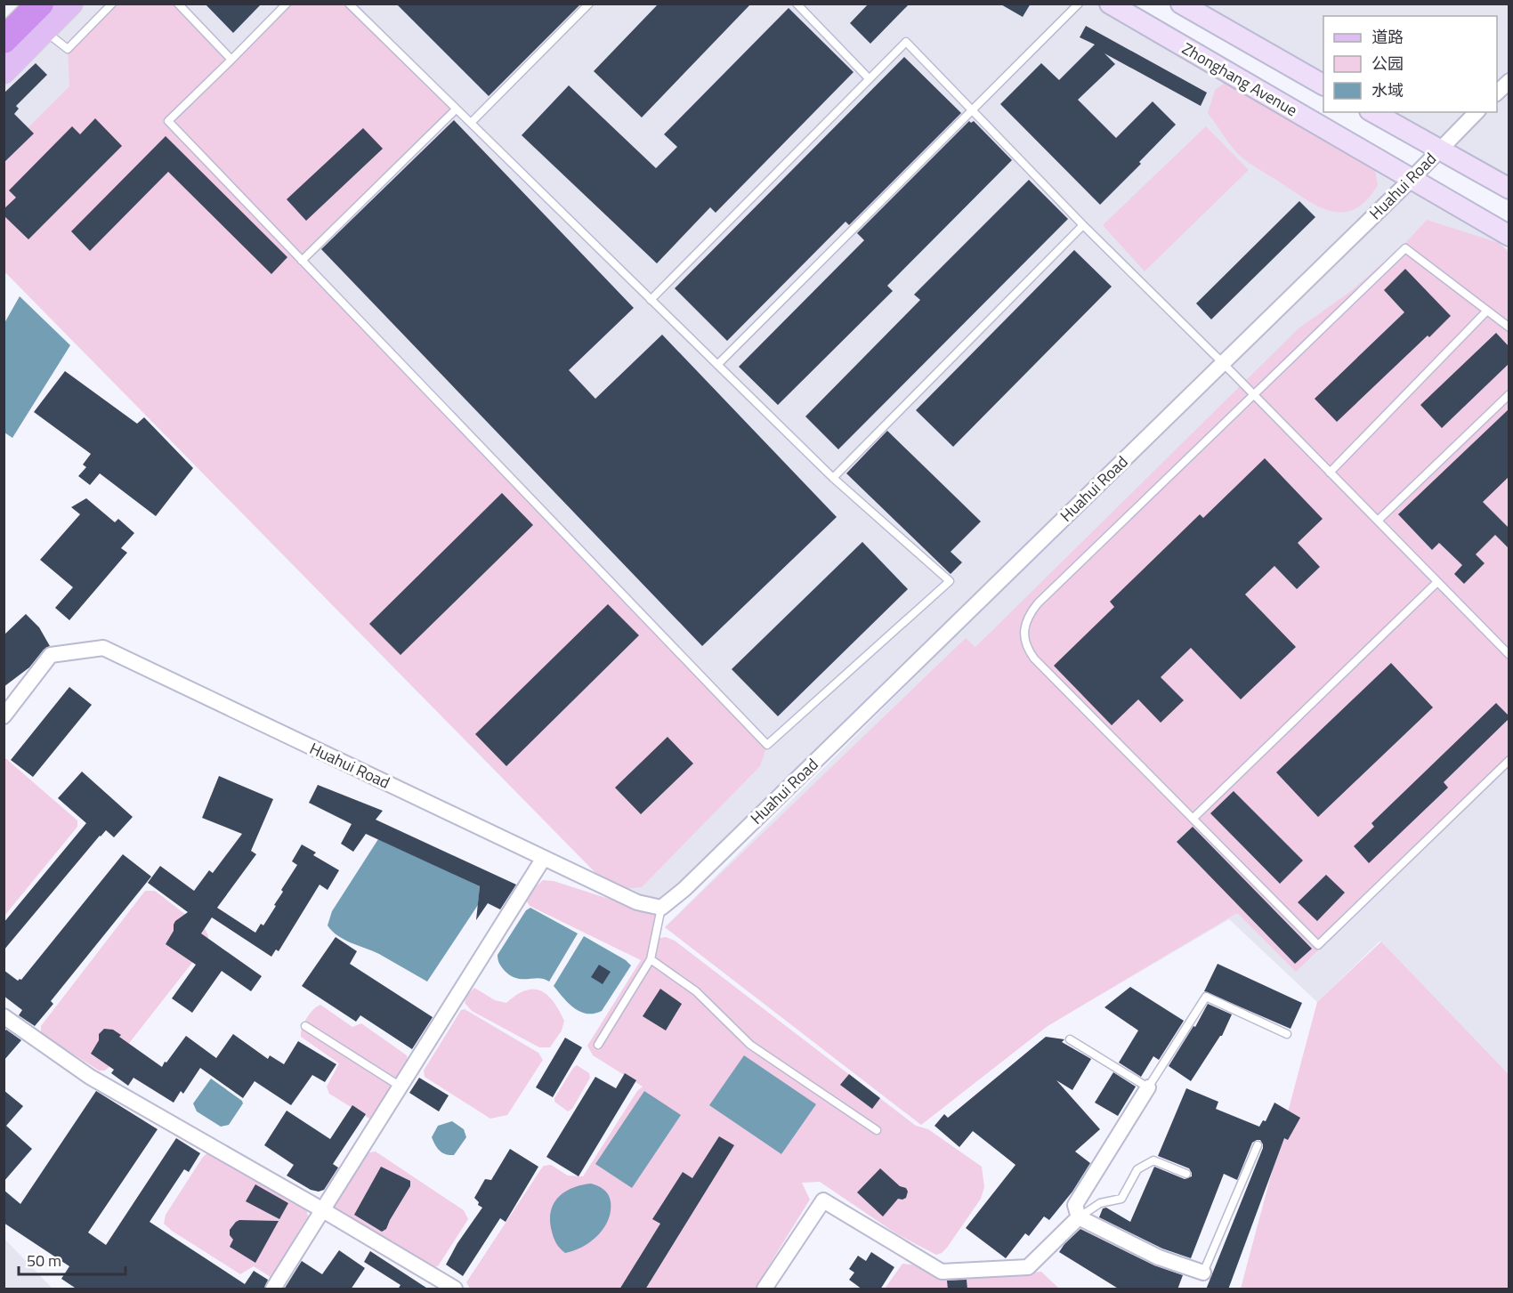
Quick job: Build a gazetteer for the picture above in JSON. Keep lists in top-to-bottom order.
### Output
{
  "streets": {
    "main road": ["Zhonghang Avenue"],
    "street": ["Huahui Road"]
  },
  "crossings": [
    ["Zhonghang Avenue", "Huahui Road"]
  ],
  "legend": ["道路", "公园", "水域"],
  "scale_bar": "50 m"
}
